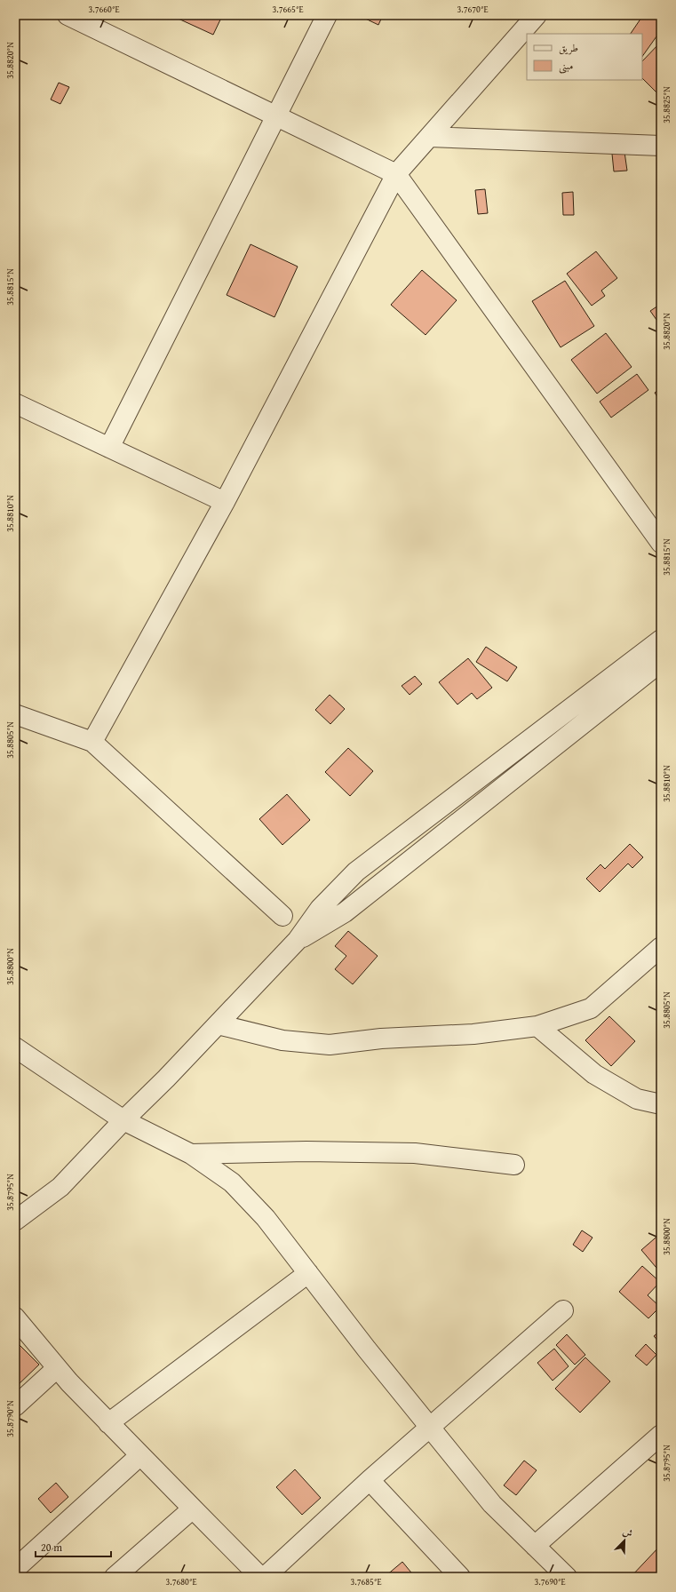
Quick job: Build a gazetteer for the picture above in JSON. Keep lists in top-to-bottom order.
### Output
{
  "legend": ["طريق", "مبنى"],
  "scale_bar": "20 m",
  "north": "top right",
  "coordinates": [
    "3.7660°E",
    "3.7665°E",
    "3.7670°E",
    "35.8820°N",
    "35.8825°N",
    "35.8815°N",
    "35.8810°N",
    "35.8805°N",
    "35.8800°N",
    "35.8795°N",
    "35.8790°N",
    "3.7680°E",
    "3.7685°E",
    "3.7690°E"
  ]
}
